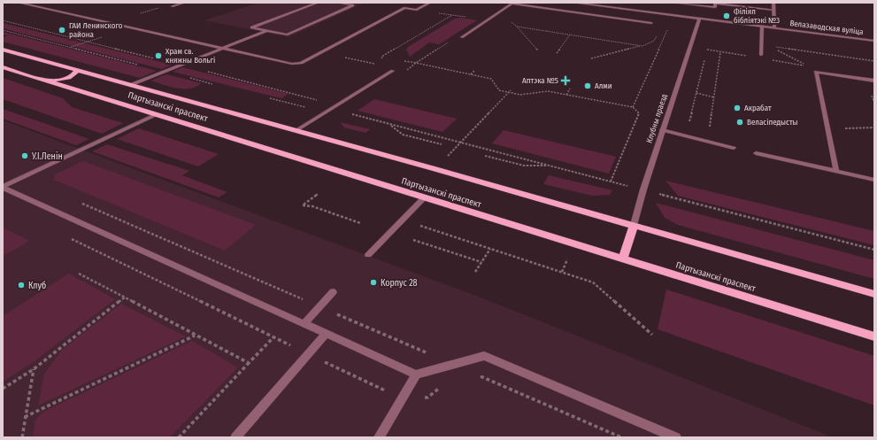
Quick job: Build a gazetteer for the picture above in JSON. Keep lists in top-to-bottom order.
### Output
{
  "streets": {
    "main road": ["Партызанскі праспект"],
    "street": ["Велазаводская вуліца", "Клубны праезд"]
  },
  "crossings": [
    ["Велазаводская вуліца", "Клубны праезд"],
    ["Партызанскі праспект", "Клубны праезд"]
  ],
  "places": {
    "other": [
      "Філіял бібліятэкі №3",
      "ГАИ Ленинского района",
      "Храм св. княжны Вольгі",
      "Алми",
      "Акрабат",
      "Веласіпедысты",
      "У.І.Ленін",
      "Корпус 28",
      "Клуб"
    ],
    "health": ["Аптэка №5"]
  }
}
